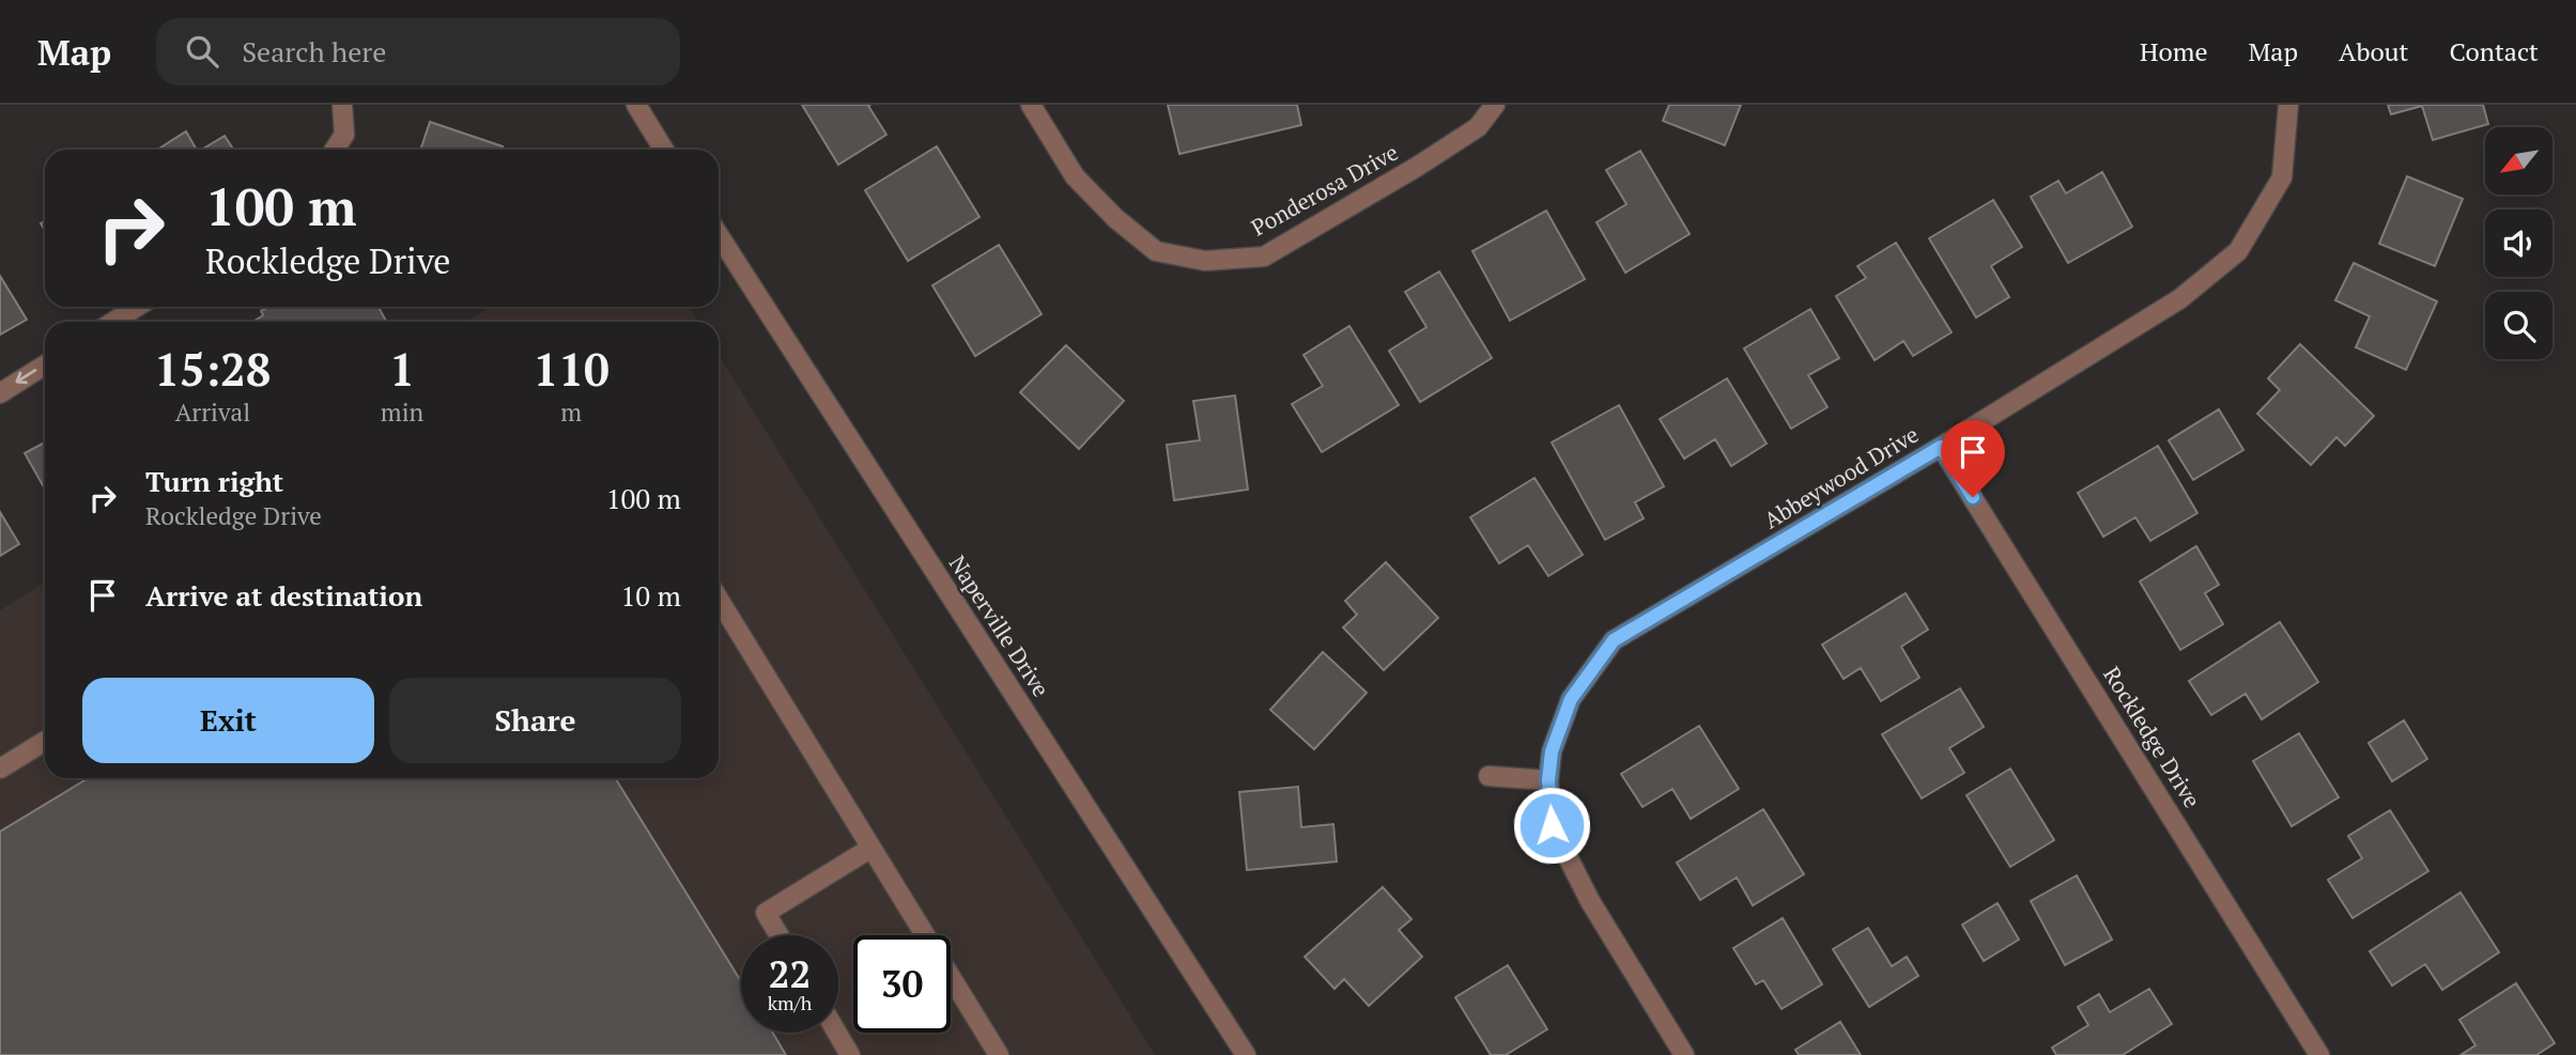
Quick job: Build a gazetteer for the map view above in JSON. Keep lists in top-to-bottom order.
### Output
{
  "streets": {
    "street": [
      "Ponderosa Drive",
      "Abbeywood Drive",
      "Naperville Drive",
      "Rockledge Drive"
    ]
  },
  "crossings": [
    ["Abbeywood Drive", "Rockledge Drive"]
  ],
  "north": "bottom left",
  "page": {
    "header": "Map",
    "search": "Search here",
    "nav": [
      "Home",
      "Map",
      "About",
      "Contact"
    ],
    "turn": ["100 m", "Rockledge Drive"],
    "eta": [
      "15:28",
      "Arrival",
      "1",
      "min",
      "110",
      "m"
    ],
    "list": [
      {
        "name": "Turn right",
        "note": "Rockledge Drive",
        "value": "100 m"
      },
      {
        "name": "Arrive at destination",
        "value": "10 m"
      }
    ],
    "buttons": ["Exit", "Share"],
    "speed": "22 km/h",
    "limit": "30"
  }
}
